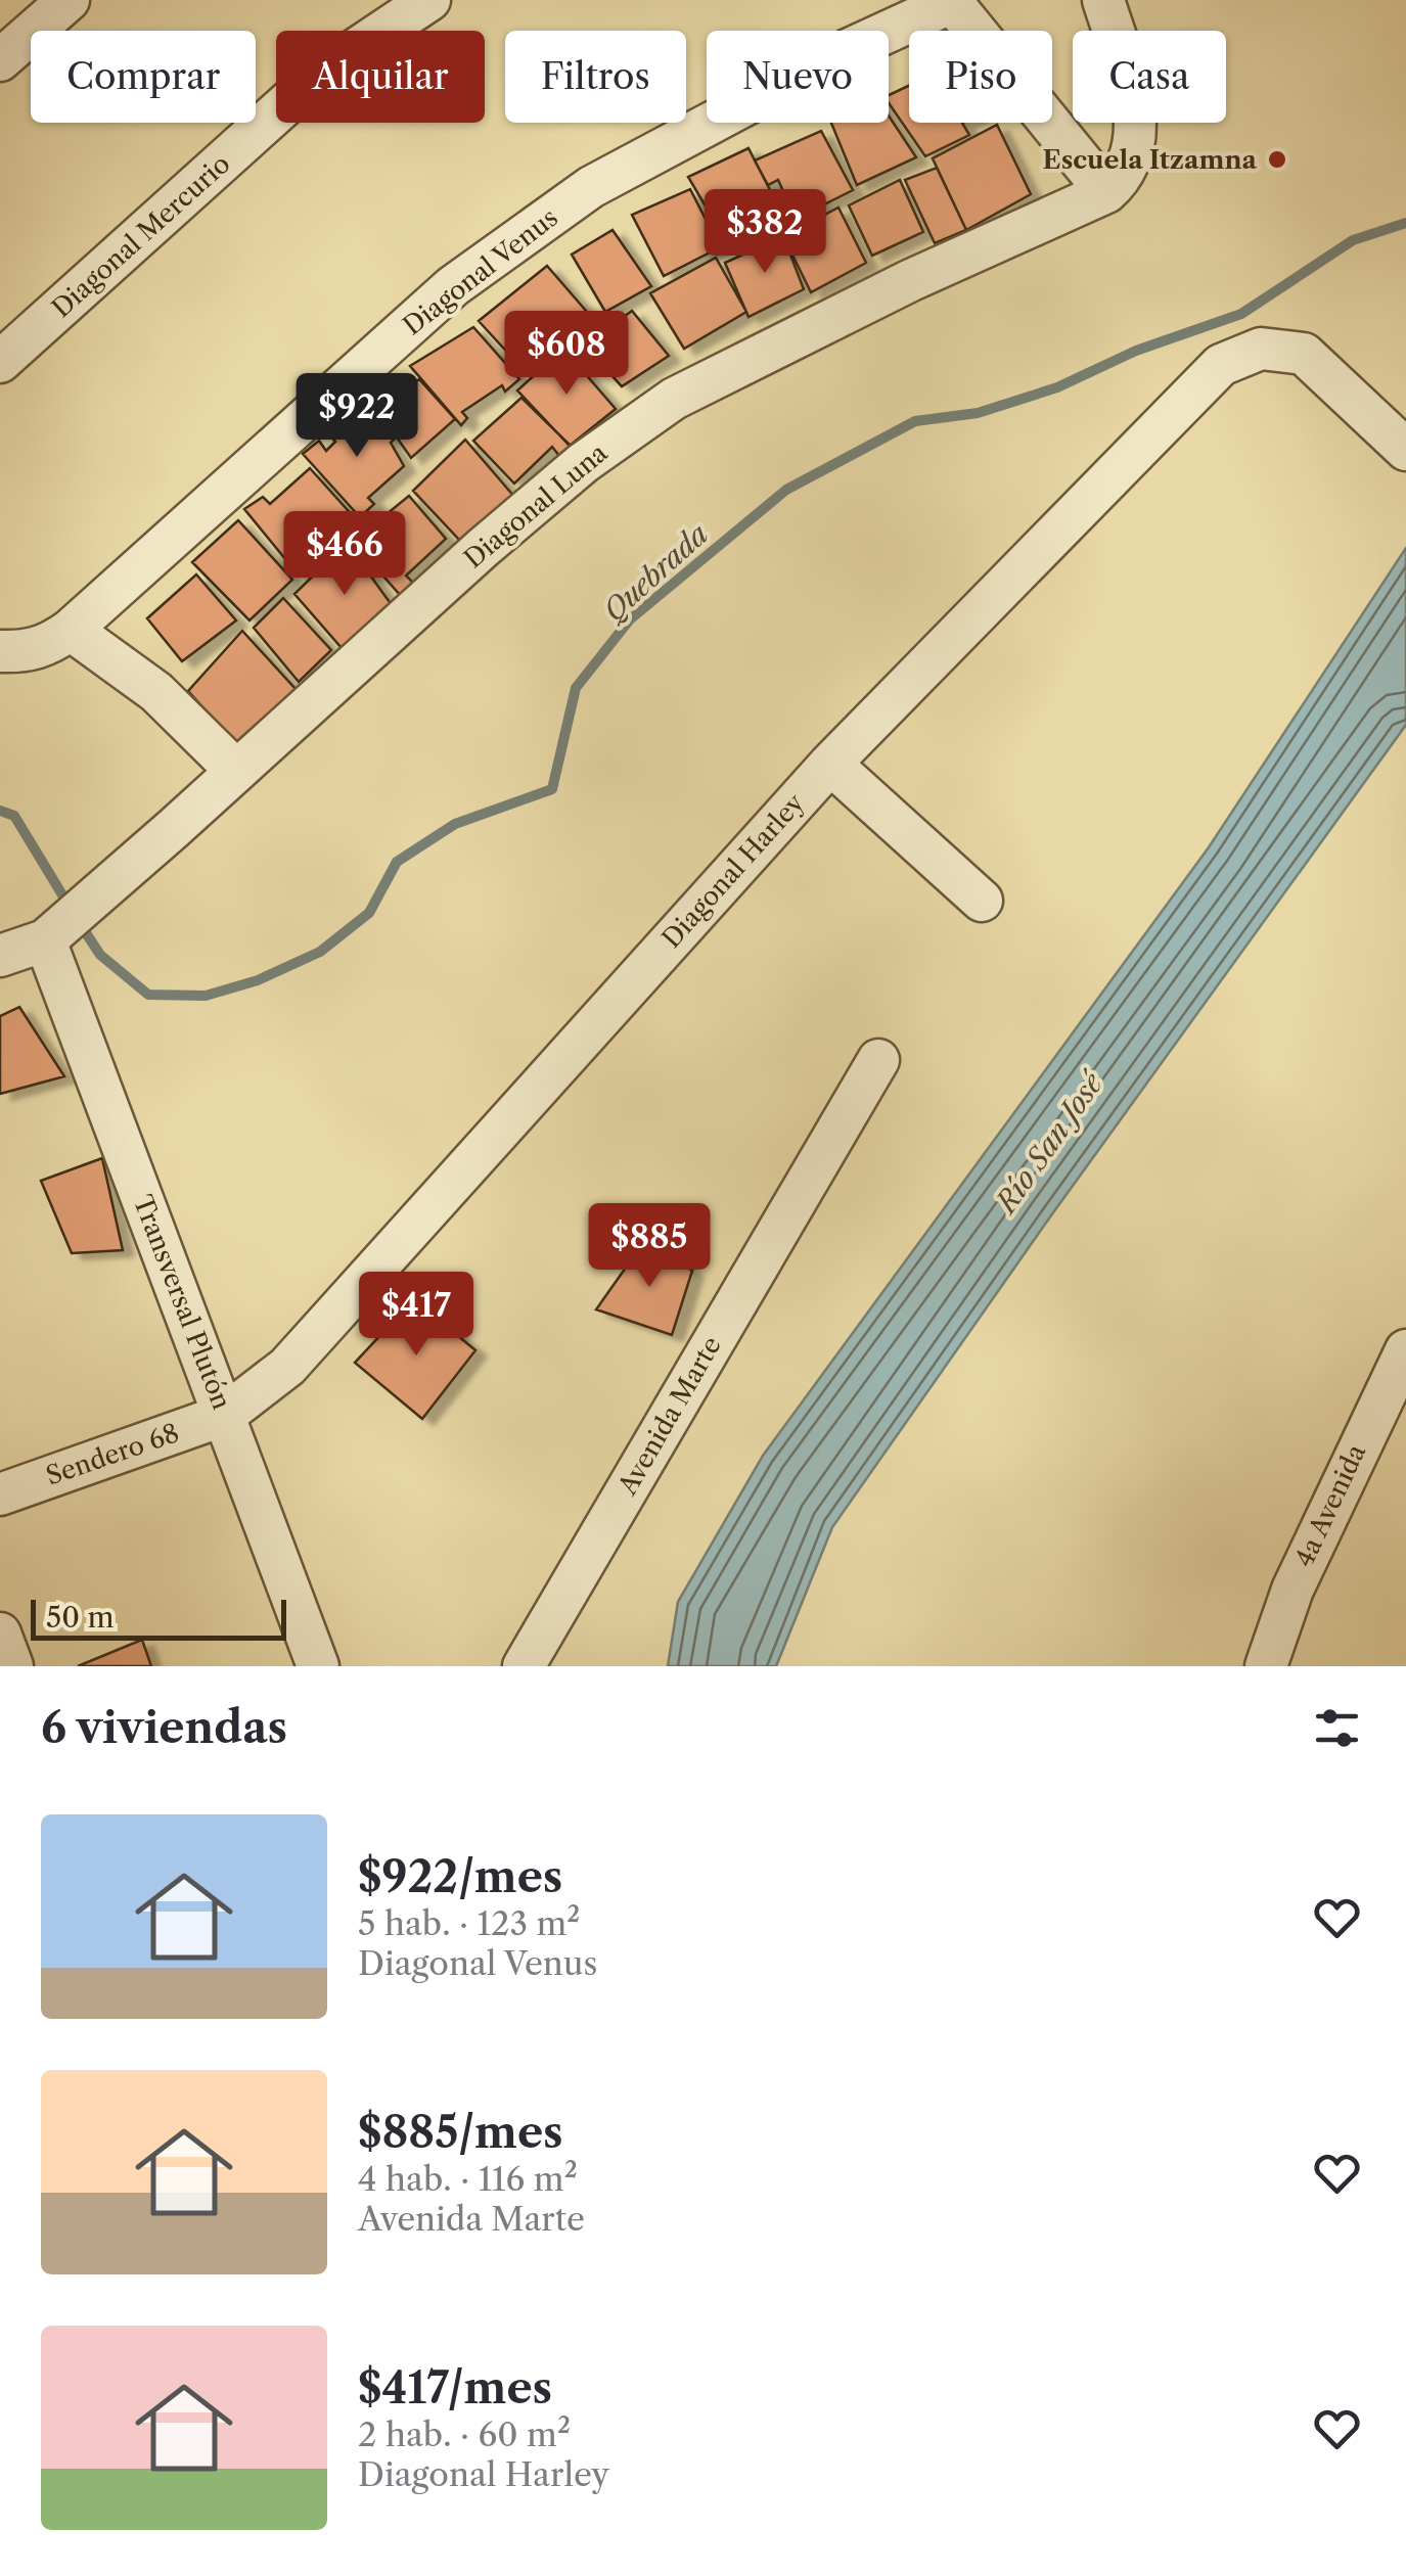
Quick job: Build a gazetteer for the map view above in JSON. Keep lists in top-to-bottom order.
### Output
{
  "streets": {
    "street": [
      "Diagonal Mercurio",
      "Diagonal Venus",
      "Diagonal Luna",
      "Diagonal Harley",
      "Transversal Plutón",
      "Avenida Marte",
      "Sendero 68",
      "4a Avenida"
    ]
  },
  "crossings": [
    ["Diagonal Luna", "Transversal Plutón"],
    ["Diagonal Harley", "Transversal Plutón"],
    ["Diagonal Harley", "Sendero 68"],
    ["Transversal Plutón", "Sendero 68"]
  ],
  "water": ["Quebrada", "Río San José"],
  "places": ["Escuela Itzamna"],
  "scale_bar": "50 m",
  "page": {
    "chip": [
      "Comprar",
      "Alquilar",
      "Filtros",
      "Nuevo",
      "Piso",
      "Casa"
    ],
    "price": [
      "$382",
      "$608",
      "$922",
      "$466",
      "$885",
      "$417"
    ],
    "scale": "50 m",
    "heading": "6 viviendas",
    "list": [
      {
        "name": "$922/mes",
        "note": "5 hab. · 123 m² · Diagonal Venus"
      },
      {
        "name": "$885/mes",
        "note": "4 hab. · 116 m² · Avenida Marte"
      },
      {
        "name": "$417/mes",
        "note": "2 hab. · 60 m² · Diagonal Harley"
      }
    ]
  }
}
